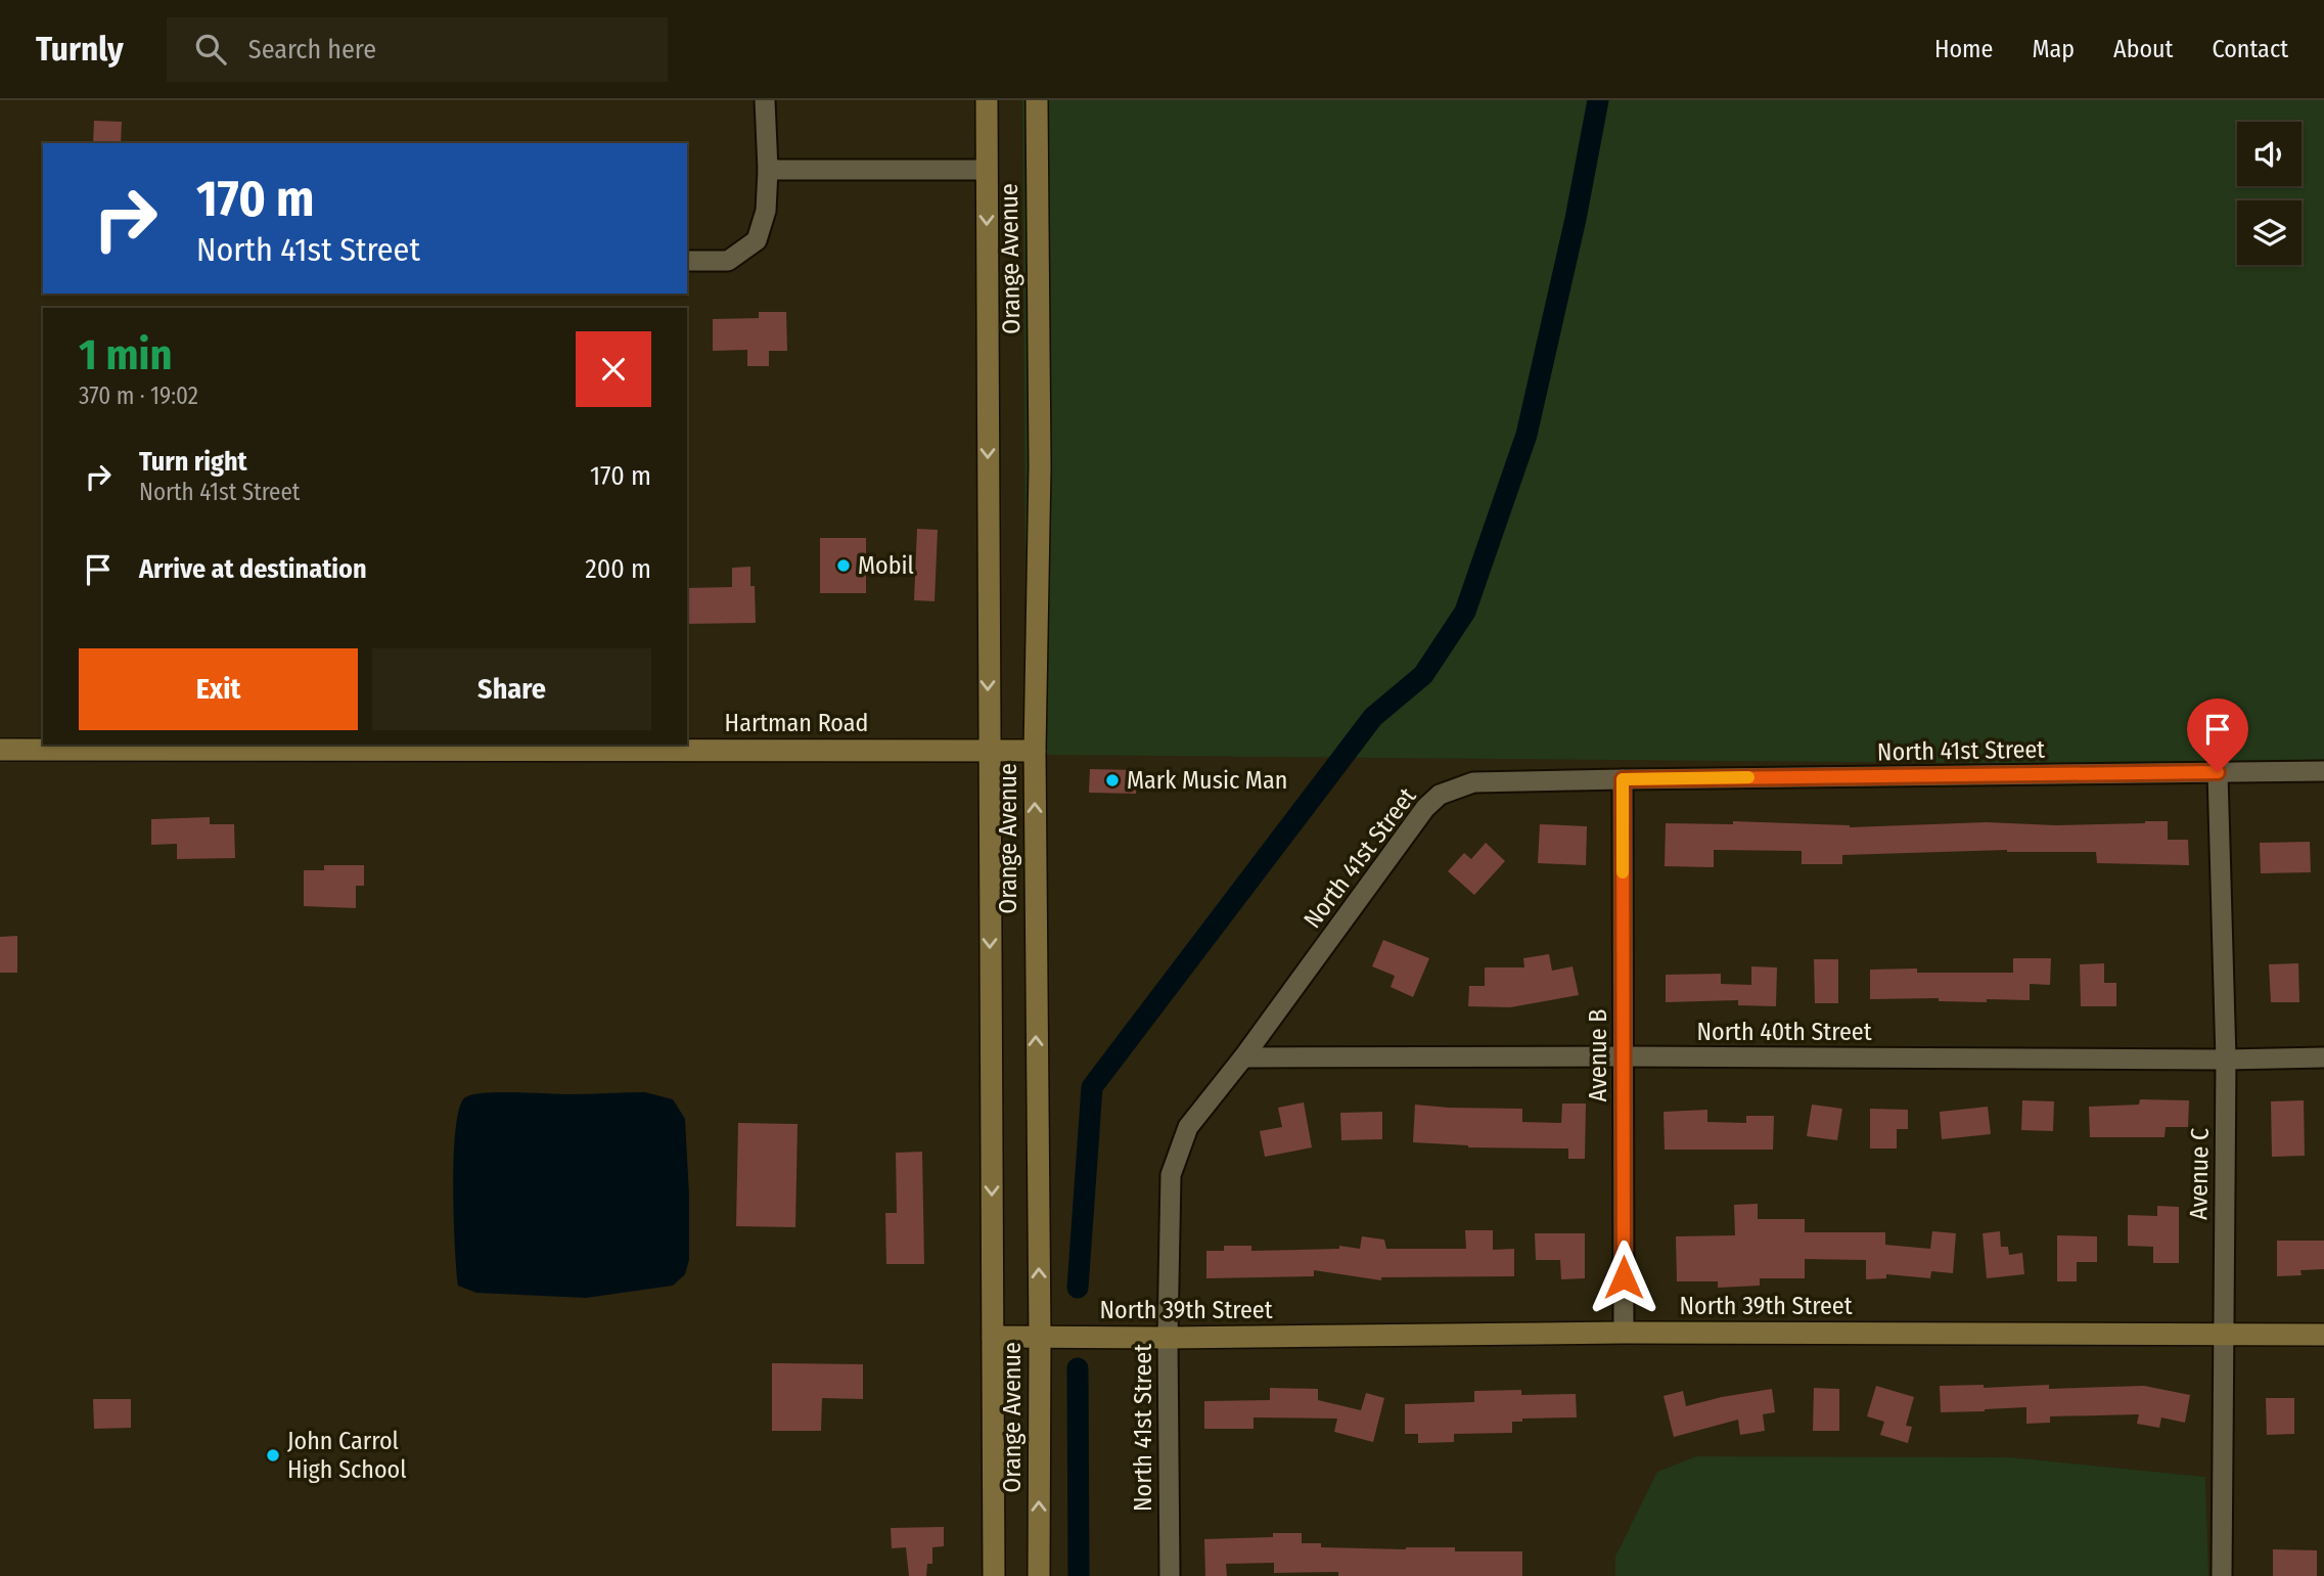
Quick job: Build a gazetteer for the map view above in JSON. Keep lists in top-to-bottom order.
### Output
{
  "streets": {
    "main road": ["Orange Avenue", "Hartman Road", "North 39th Street"],
    "street": [
      "North 41st Street",
      "North 40th Street",
      "Avenue B",
      "Avenue C"
    ]
  },
  "crossings": [
    ["Orange Avenue", "Hartman Road"],
    ["Orange Avenue", "North 39th Street"],
    ["North 41st Street", "North 40th Street"],
    ["North 41st Street", "Avenue B"],
    ["North 41st Street", "Avenue C"],
    ["North 41st Street", "North 39th Street"],
    ["North 40th Street", "Avenue B"],
    ["North 40th Street", "Avenue C"],
    ["Avenue B", "North 39th Street"],
    ["Avenue C", "North 39th Street"]
  ],
  "places": ["Mobil", "Mark Music Man", "John Carrol High School"],
  "page": {
    "header": "Turnly",
    "search": "Search here",
    "nav": [
      "Home",
      "Map",
      "About",
      "Contact"
    ],
    "turn": ["170 m", "North 41st Street"],
    "heading": ["1 min", "370 m · 19:02"],
    "list": [
      {
        "name": "Turn right",
        "note": "North 41st Street",
        "value": "170 m"
      },
      {
        "name": "Arrive at destination",
        "value": "200 m"
      }
    ],
    "buttons": ["Exit", "Share"]
  }
}
